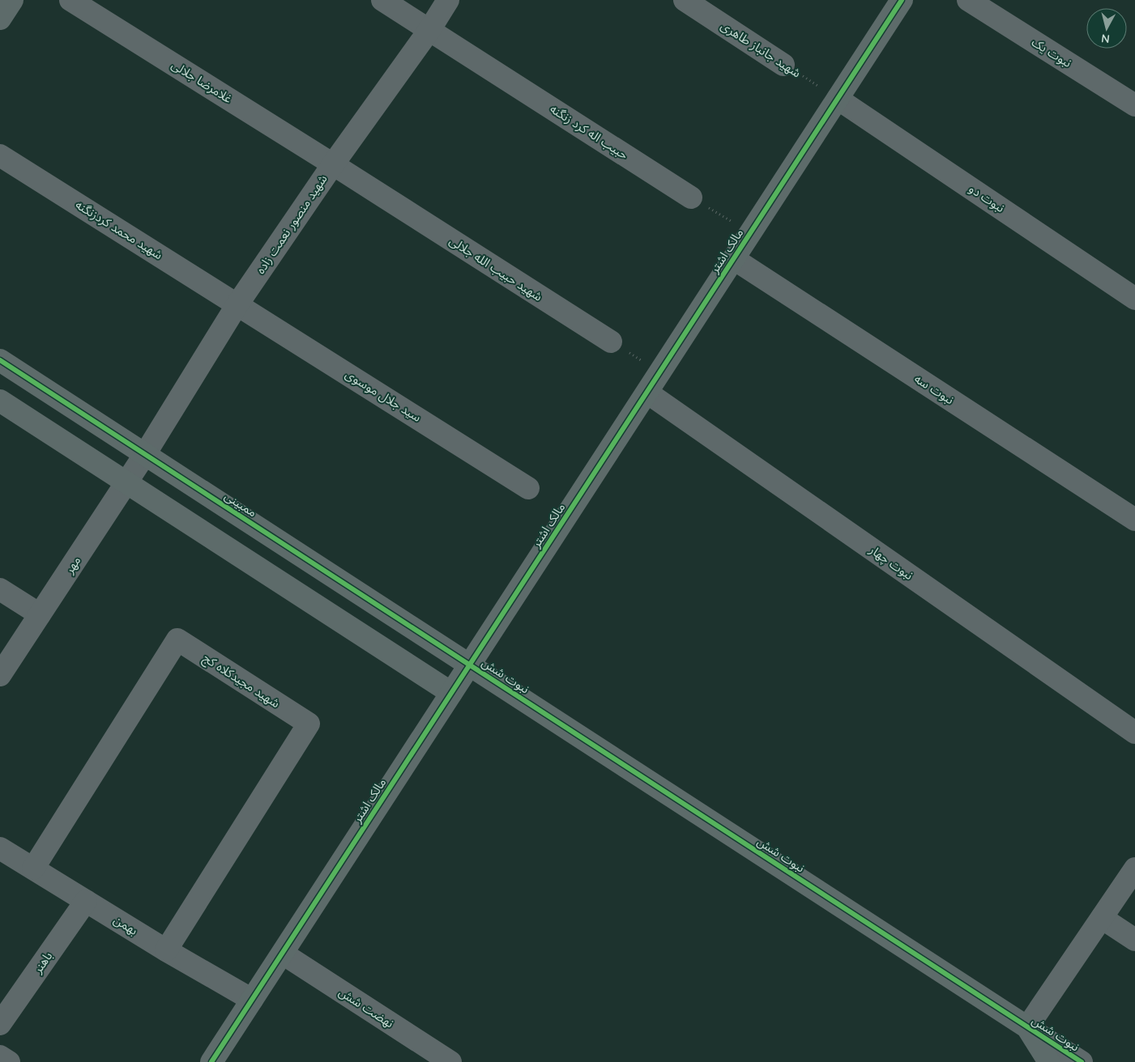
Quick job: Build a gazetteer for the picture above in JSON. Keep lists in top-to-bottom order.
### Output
{
  "streets": {
    "street": [
      "شهید جانباز طاهری",
      "نبوت یک",
      "غلامرضا جلالی",
      "حبیب اله کرد زنگنه",
      "نبوت دو",
      "شهید منصور نعمت زاده",
      "شهید محمد کردزنگنه",
      "مالک اشتر",
      "شهید حبیب الله جلالی",
      "نبوت سه",
      "سید جلال موسوی",
      "ممبینی",
      "نبوت چهار",
      "مهر",
      "نبوت شش",
      "شهید مجیدکلاه کج",
      "بهمن",
      "باهنر",
      "نهضت شش"
    ]
  },
  "crossings": [
    ["شهید جانباز طاهری", "نبوت دو"],
    ["شهید جانباز طاهری", "مالک اشتر"],
    ["غلامرضا جلالی", "شهید منصور نعمت زاده"],
    ["غلامرضا جلالی", "شهید حبیب الله جلالی"],
    ["حبیب اله کرد زنگنه", "شهید منصور نعمت زاده"],
    ["نبوت دو", "مالک اشتر"],
    ["شهید منصور نعمت زاده", "شهید محمد کردزنگنه"],
    ["شهید منصور نعمت زاده", "شهید حبیب الله جلالی"],
    ["شهید منصور نعمت زاده", "سید جلال موسوی"],
    ["شهید منصور نعمت زاده", "ممبینی"],
    ["شهید منصور نعمت زاده", "مهر"],
    ["شهید محمد کردزنگنه", "سید جلال موسوی"],
    ["مالک اشتر", "نبوت سه"],
    ["مالک اشتر", "ممبینی"],
    ["مالک اشتر", "نبوت چهار"],
    ["مالک اشتر", "نبوت شش"],
    ["مالک اشتر", "بهمن"],
    ["مالک اشتر", "نهضت شش"],
    ["ممبینی", "مهر"],
    ["ممبینی", "نبوت شش"],
    ["شهید مجیدکلاه کج", "بهمن"],
    ["بهمن", "باهنر"]
  ],
  "north": "bottom"
}
